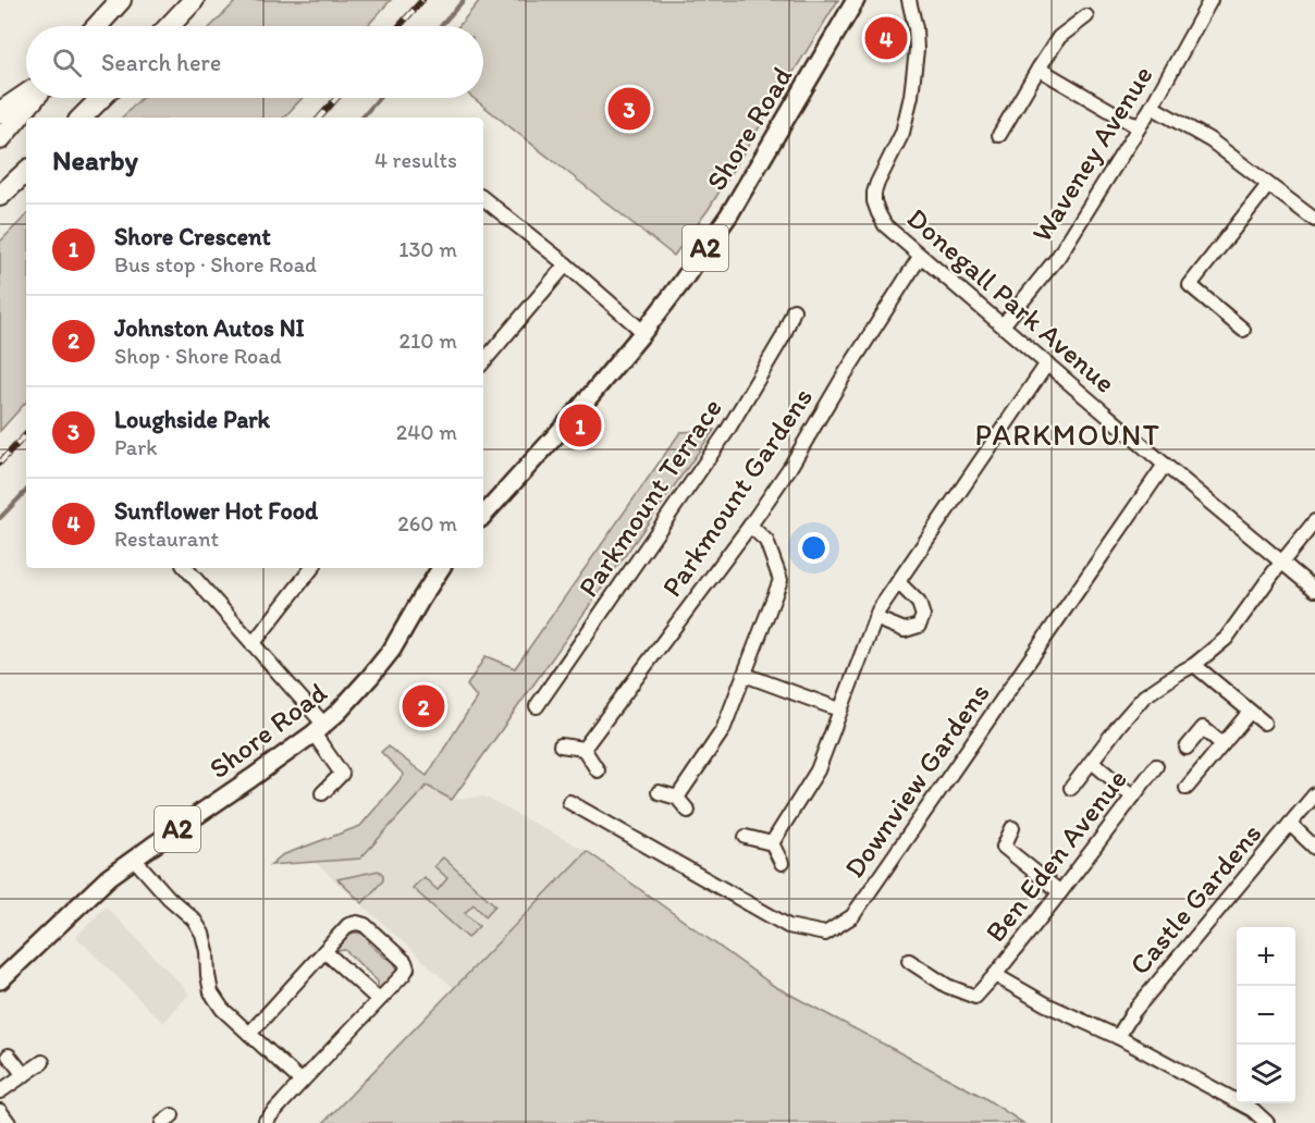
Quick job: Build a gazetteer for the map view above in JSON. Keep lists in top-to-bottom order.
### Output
{
  "streets": {
    "main road": ["Shore Road", "A2"],
    "street": [
      "Waveney Avenue",
      "Donegall Park Avenue",
      "Parkmount Gardens",
      "Parkmount Terrace",
      "Downview Gardens",
      "Ben Eden Avenue",
      "Castle Gardens"
    ]
  },
  "crossings": [
    ["Waveney Avenue", "Donegall Park Avenue"],
    ["Donegall Park Avenue", "Parkmount Gardens"],
    ["Donegall Park Avenue", "Downview Gardens"]
  ],
  "districts": ["PARKMOUNT"],
  "page": {
    "pins": [
      "4",
      "3",
      "1",
      "2"
    ],
    "search": "Search here",
    "heading": ["Nearby", "4 results"],
    "list": [
      {
        "mark": "1",
        "name": "Shore Crescent",
        "note": "Bus stop · Shore Road",
        "value": "130 m"
      },
      {
        "mark": "2",
        "name": "Johnston Autos NI",
        "note": "Shop · Shore Road",
        "value": "210 m"
      },
      {
        "mark": "3",
        "name": "Loughside Park",
        "note": "Park",
        "value": "240 m"
      },
      {
        "mark": "4",
        "name": "Sunflower Hot Food",
        "note": "Restaurant",
        "value": "260 m"
      }
    ],
    "map_buttons": ["+", "−"]
  }
}
